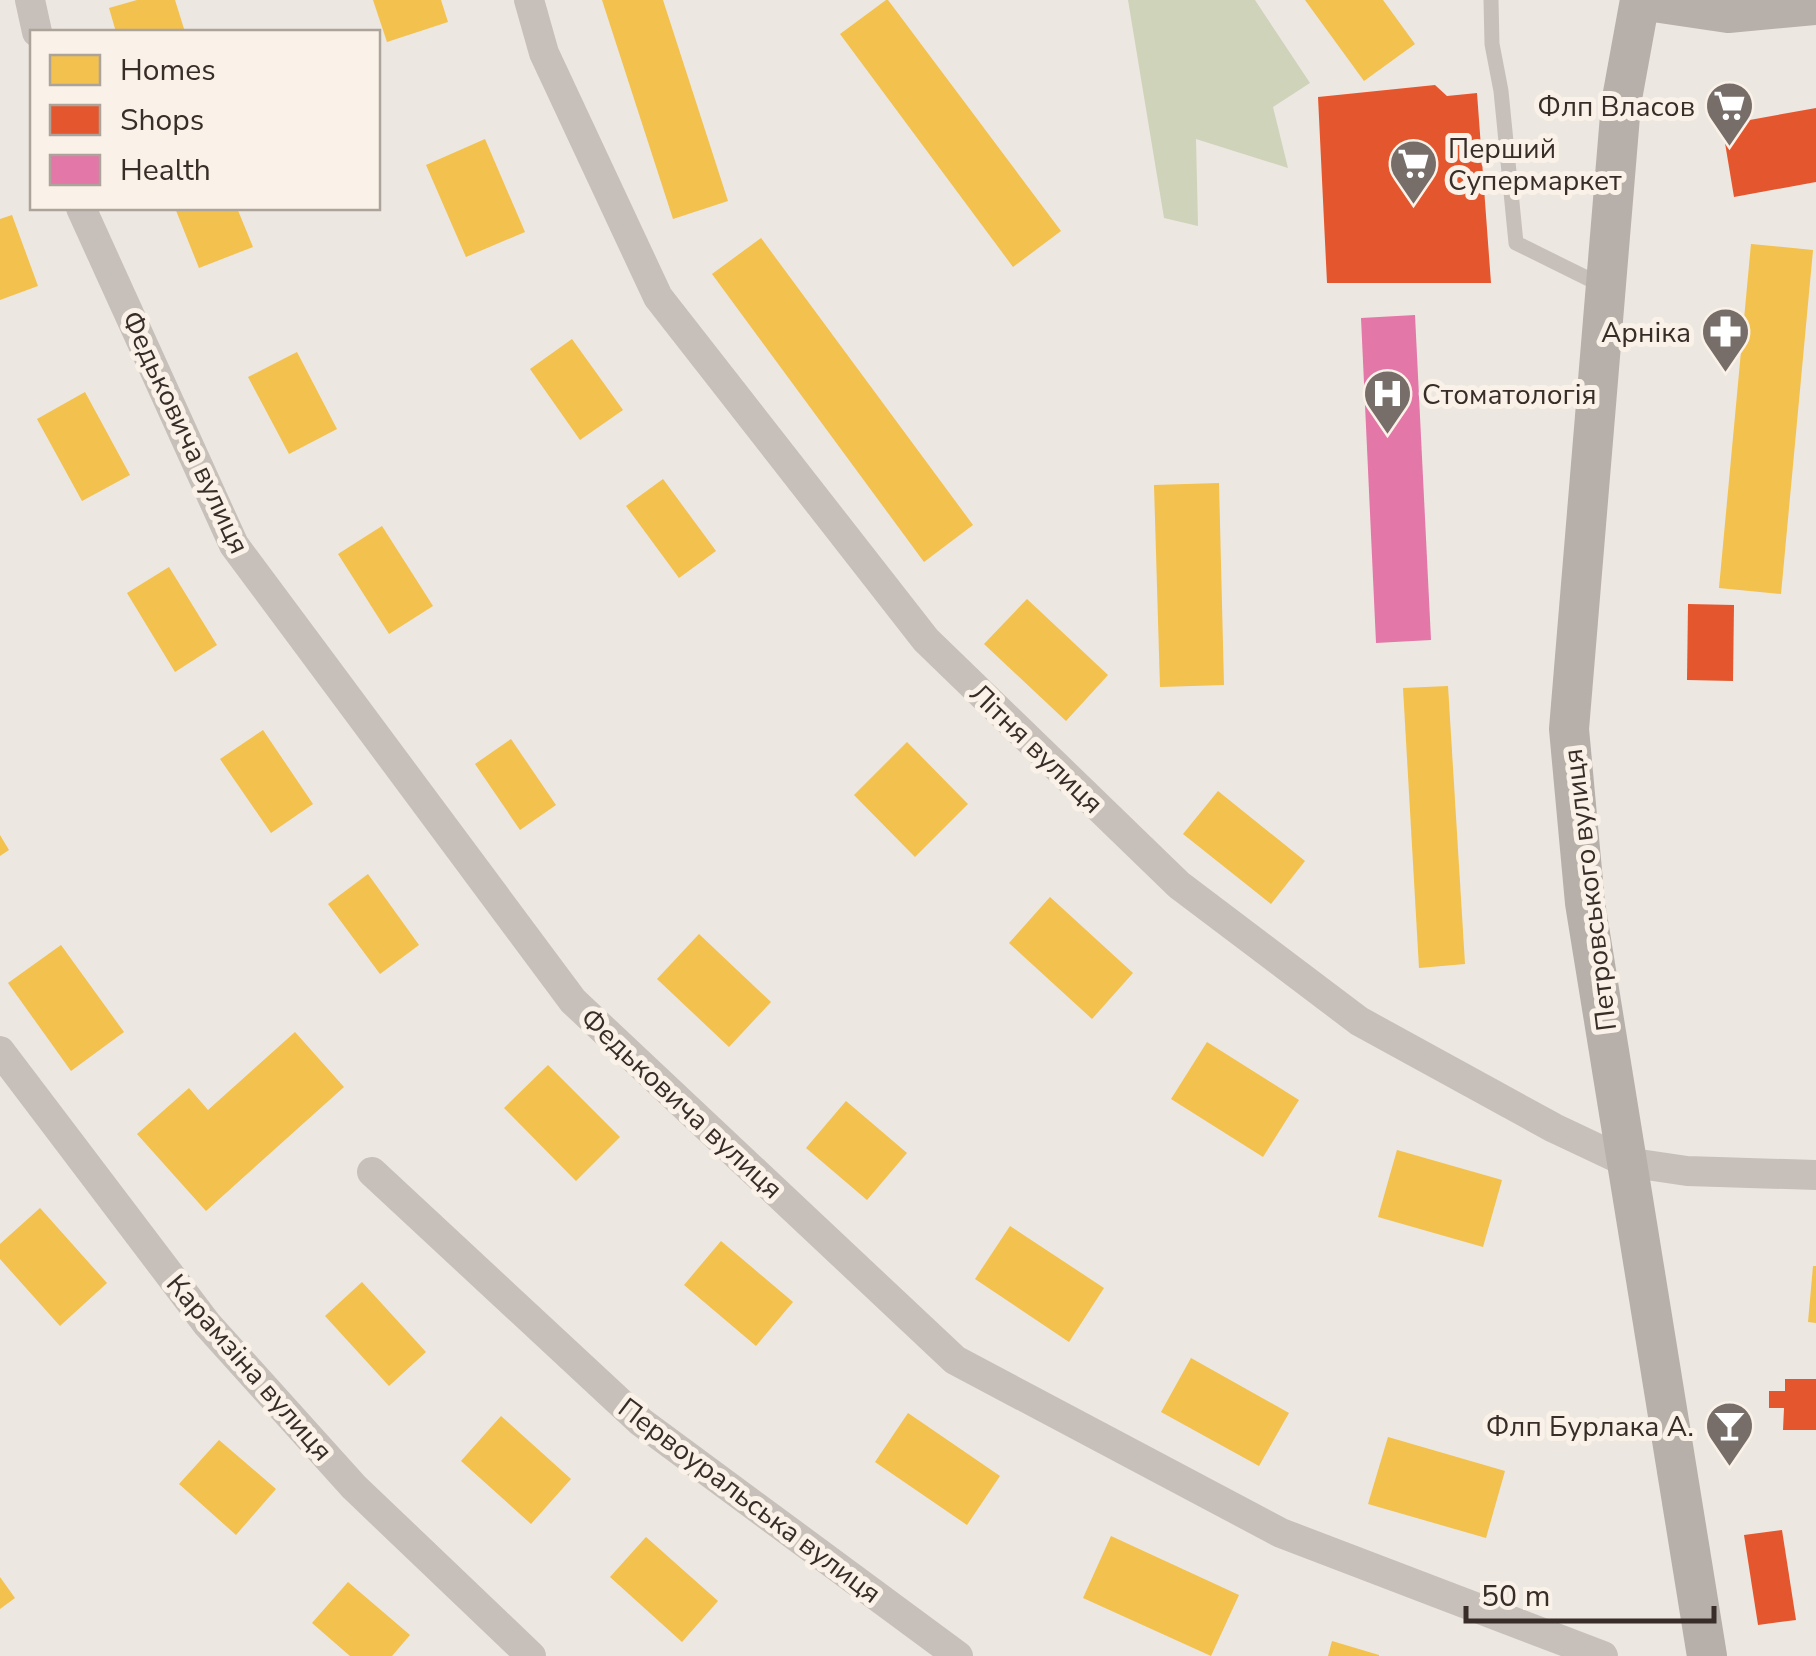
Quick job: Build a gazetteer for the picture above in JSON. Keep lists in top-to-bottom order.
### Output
{
  "streets": {
    "street": [
      "Федьковича вулиця",
      "Літня вулиця",
      "Петровського вулиця",
      "Карамзіна вулиця",
      "Первоуральська вулиця"
    ]
  },
  "crossings": [
    ["Літня вулиця", "Петровського вулиця"]
  ],
  "places": {
    "supermarket": ["Флп Власов", "Перший Супермаркет"],
    "pharmacy": ["Арніка"],
    "hospital": ["Стоматологія"],
    "bar": ["Флп Бурлака А."]
  },
  "legend": ["Homes", "Shops", "Health"],
  "scale_bar": "50 m"
}
